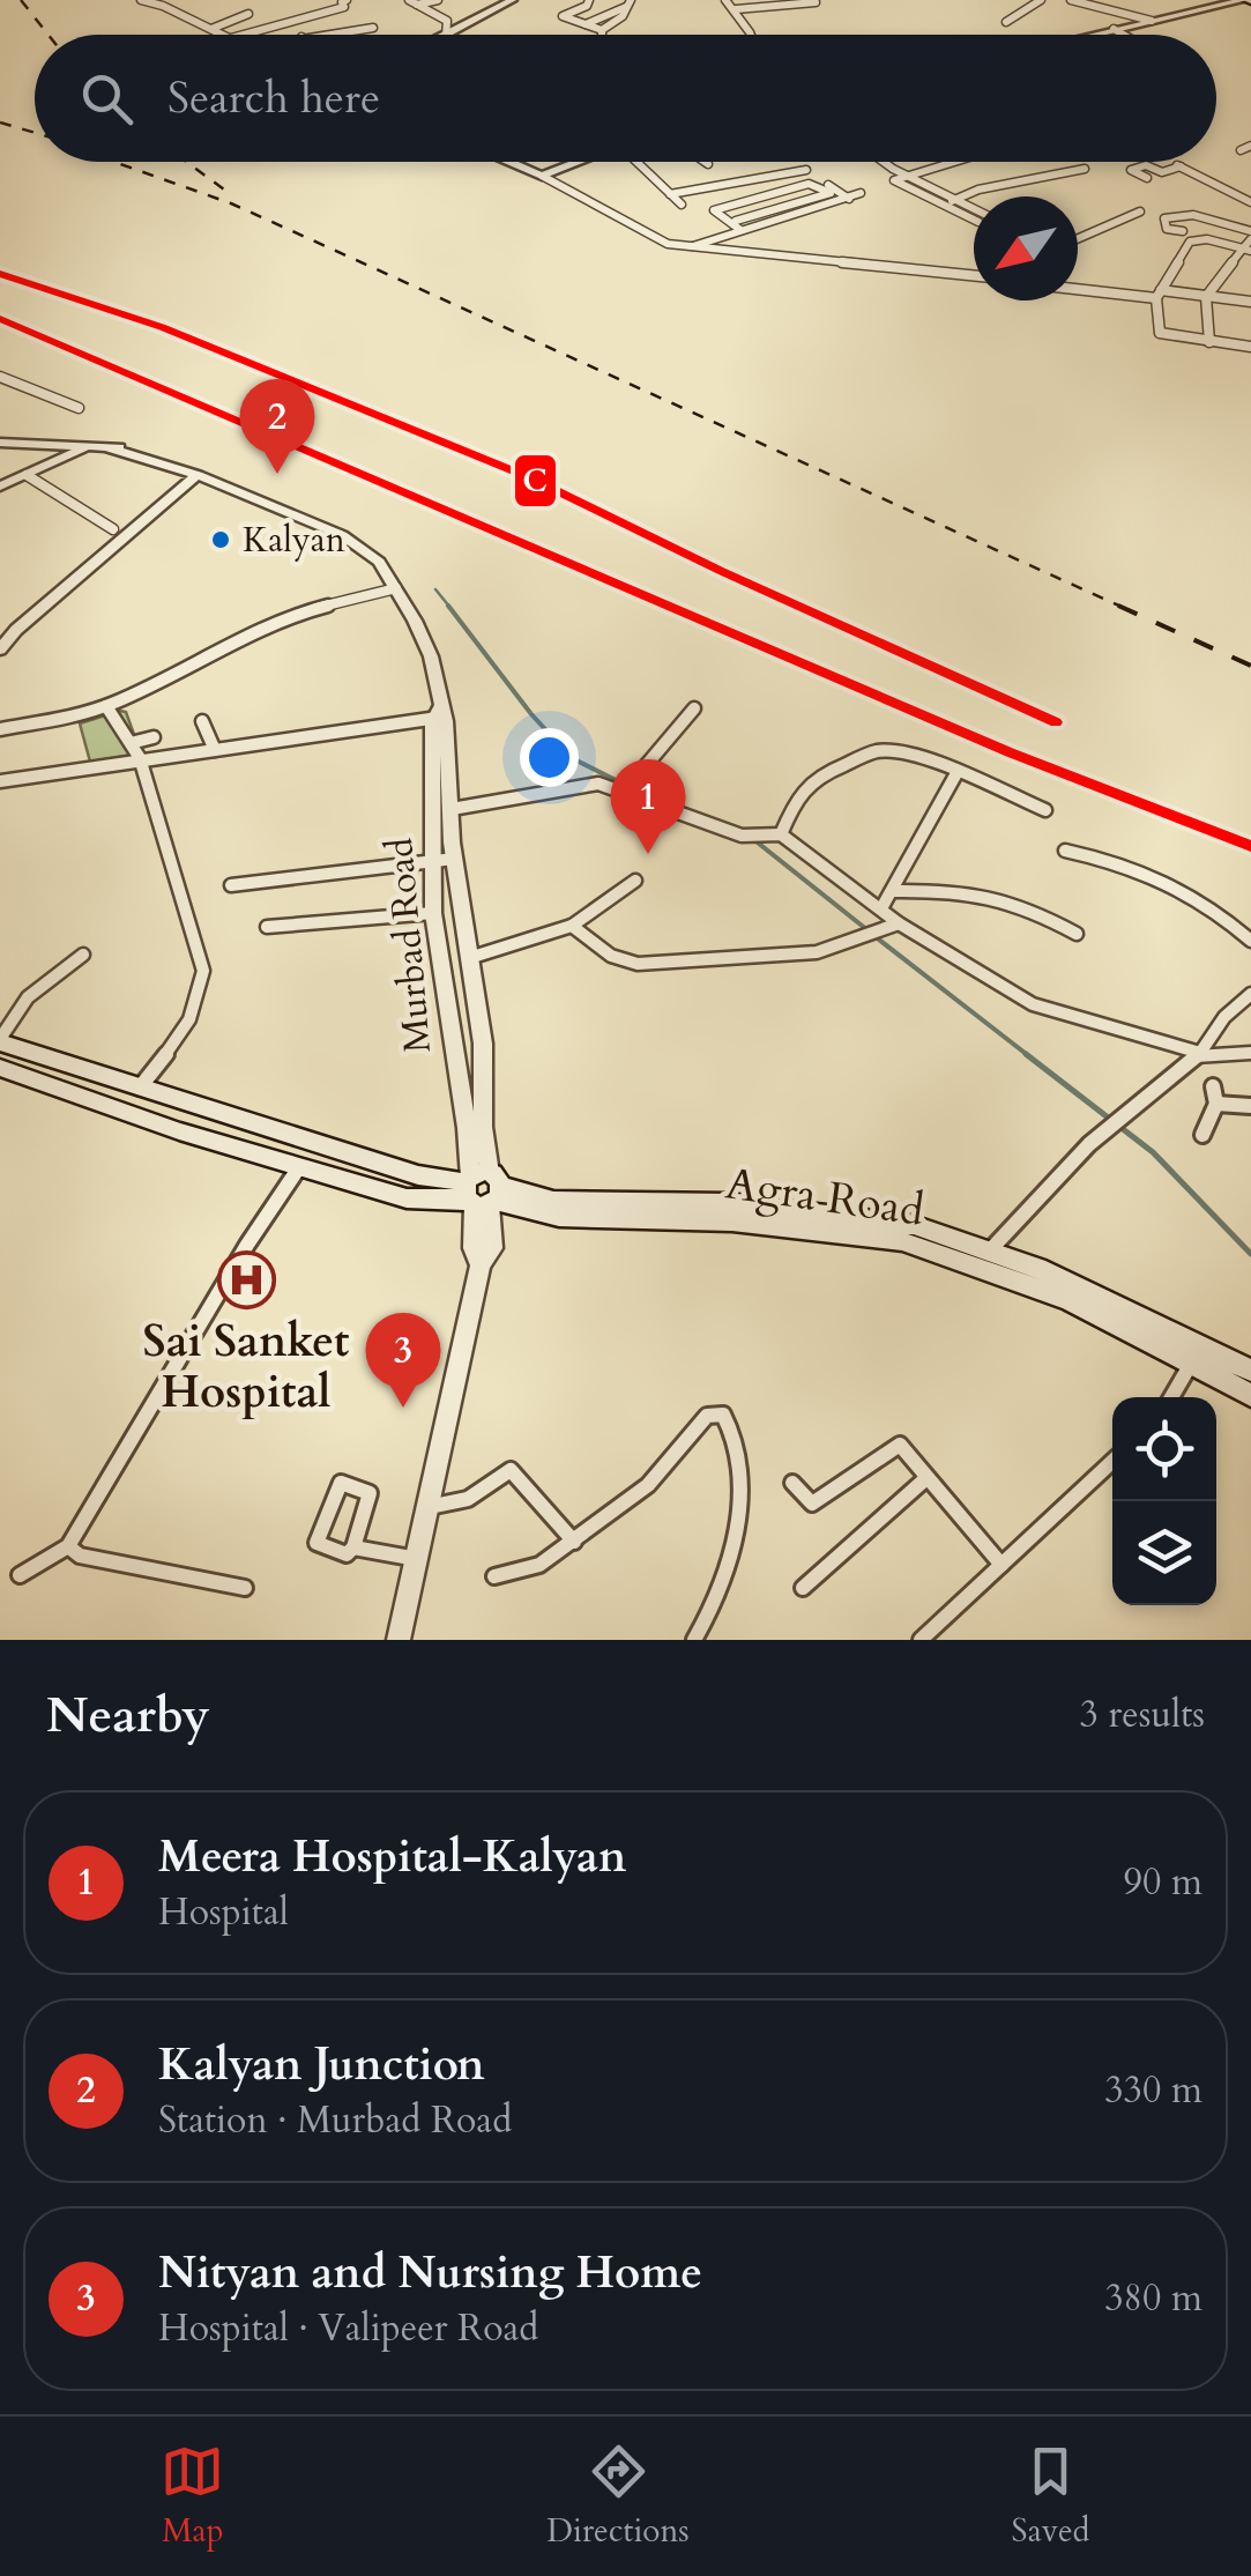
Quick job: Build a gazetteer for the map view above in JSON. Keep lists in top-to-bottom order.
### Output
{
  "streets": {
    "main road": ["Agra Road"],
    "street": ["Murbad Road"]
  },
  "crossings": [
    ["Murbad Road", "Agra Road"]
  ],
  "places": {
    "other": ["Kalyan"],
    "hospital": ["Sai Sanket Hospital"]
  },
  "lines": ["transit line C"],
  "north": "bottom left",
  "page": {
    "search": "Search here",
    "pins": ["2", "1", "3"],
    "heading": ["Nearby", "3 results"],
    "list": [
      {
        "mark": "1",
        "name": "Meera Hospital-Kalyan",
        "note": "Hospital",
        "value": "90 m"
      },
      {
        "mark": "2",
        "name": "Kalyan Junction",
        "note": "Station · Murbad Road",
        "value": "330 m"
      },
      {
        "mark": "3",
        "name": "Nityan and Nursing Home",
        "note": "Hospital · Valipeer Road",
        "value": "380 m"
      }
    ],
    "nav": ["Map", "Directions", "Saved"]
  }
}
